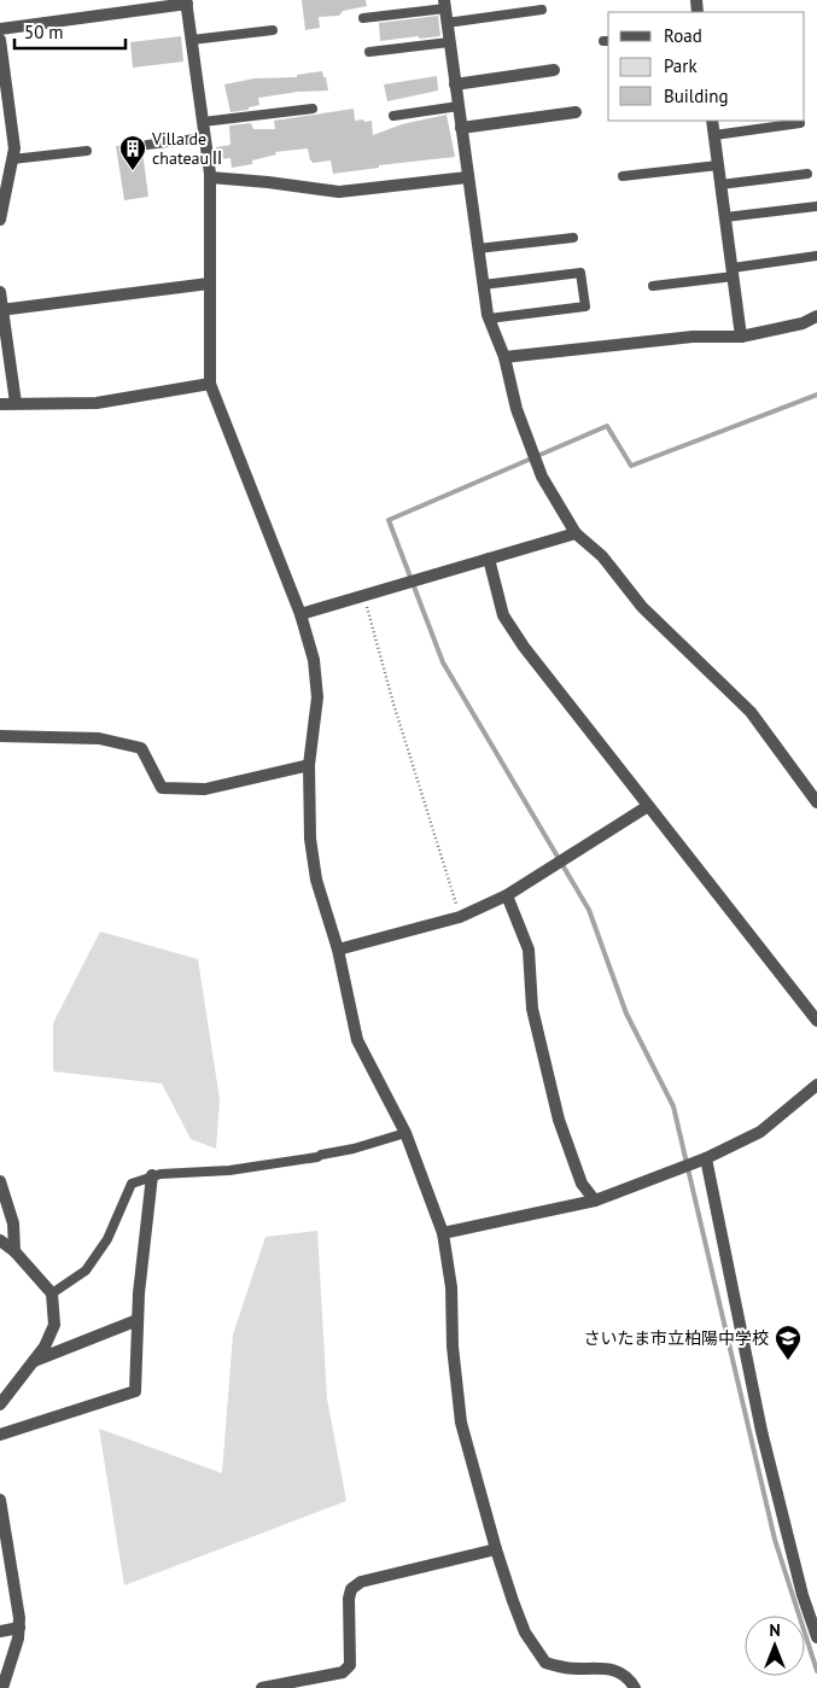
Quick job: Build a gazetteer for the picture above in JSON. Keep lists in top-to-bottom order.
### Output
{
  "places": {
    "building": ["Villa de chateauⅡ"],
    "school or university": ["さいたま市立柏陽中学校"]
  },
  "legend": ["Road", "Park", "Building"],
  "scale_bar": "50 m",
  "north": "top"
}
